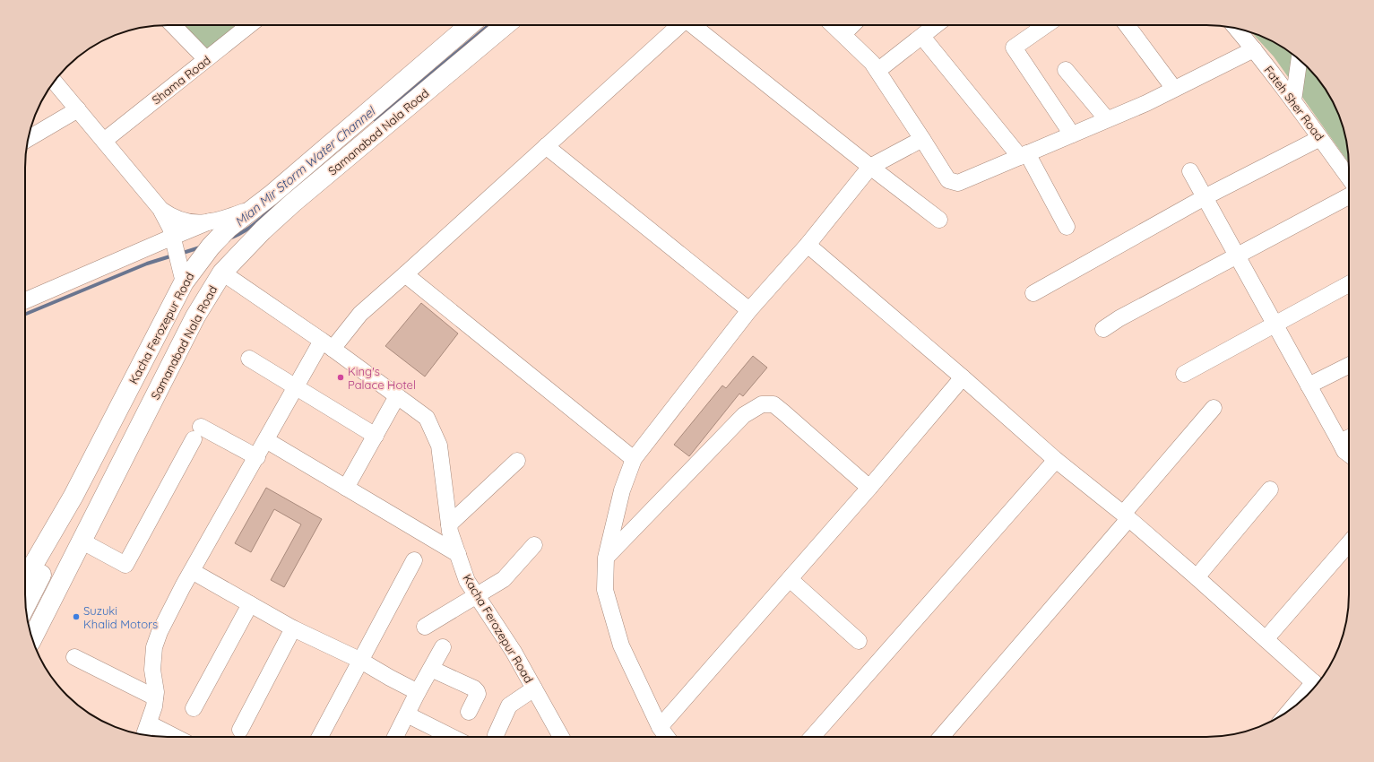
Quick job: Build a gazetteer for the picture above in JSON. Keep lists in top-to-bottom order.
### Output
{
  "streets": {
    "main road": ["Samanabad Nala Road", "Kacha Ferozepur Road"],
    "street": ["Shama Road", "Fateh Sher Road"]
  },
  "crossings": [
    ["Samanabad Nala Road", "Kacha Ferozepur Road"]
  ],
  "water": ["Mian Mir Storm Water Channel"],
  "places": ["King's Palace Hotel", "Suzuki Khalid Motors"]
}
